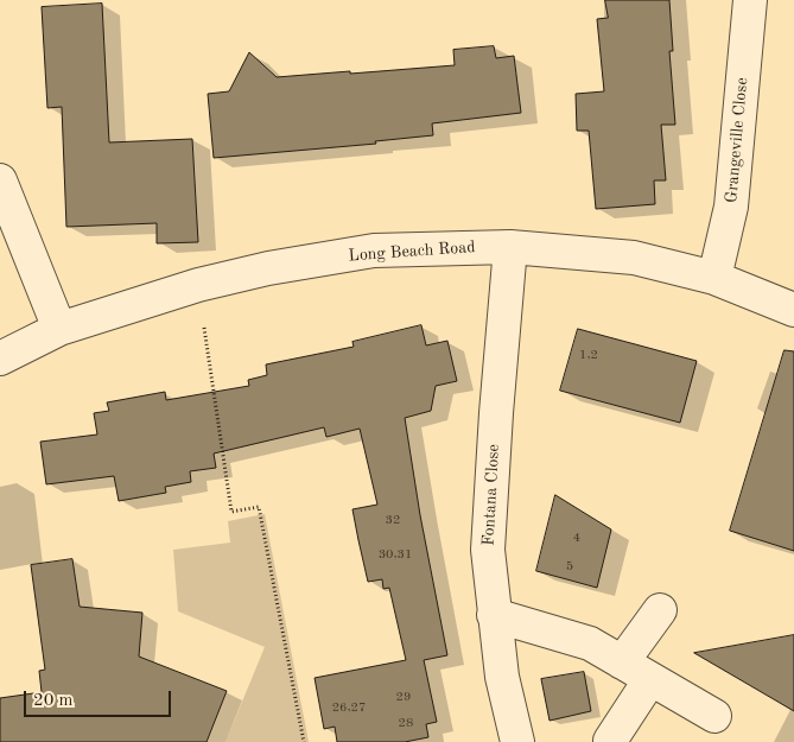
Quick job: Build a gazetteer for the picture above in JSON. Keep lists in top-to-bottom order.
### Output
{
  "streets": {
    "street": ["Grangeville Close", "Long Beach Road", "Fontana Close"]
  },
  "crossings": [
    ["Grangeville Close", "Long Beach Road"],
    ["Long Beach Road", "Fontana Close"]
  ],
  "house_numbers": [
    "1,2",
    "32",
    "4",
    "30,31",
    "5",
    "29",
    "26,27",
    "28"
  ],
  "scale_bar": "20 m"
}
